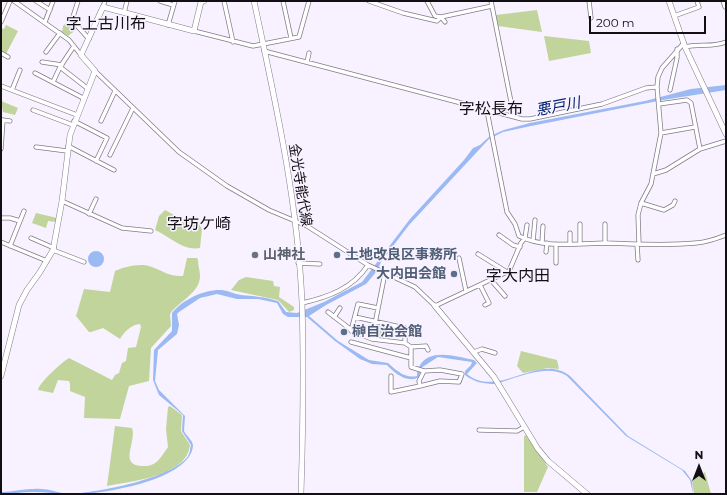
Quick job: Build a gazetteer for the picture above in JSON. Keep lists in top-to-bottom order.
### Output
{
  "streets": {
    "street": ["金光寺能代線"]
  },
  "districts": [
    "字上古川布",
    "字松長布",
    "字坊ケ崎",
    "字大内田"
  ],
  "water": ["悪戸川"],
  "places": [
    "山神社",
    "土地改良区事務所",
    "大内田会館",
    "榊自治会館"
  ],
  "scale_bar": "200 m",
  "north": "top"
}
